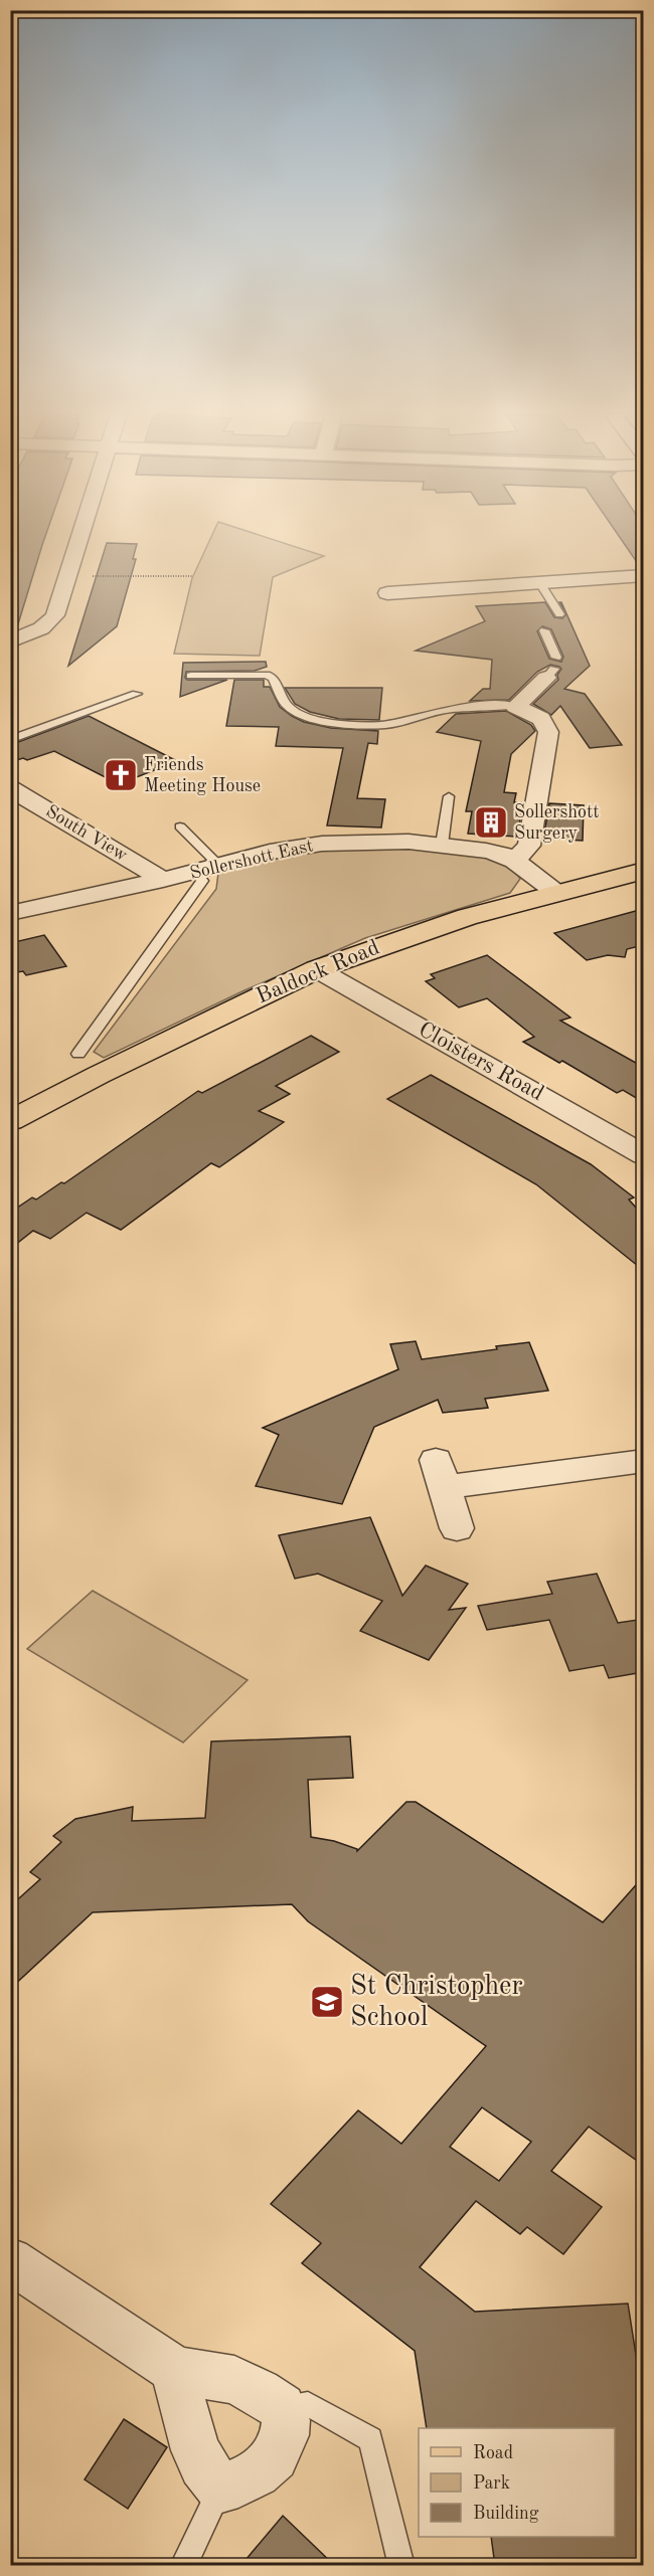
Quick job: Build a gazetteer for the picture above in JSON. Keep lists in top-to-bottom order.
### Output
{
  "streets": {
    "main road": ["Baldock Road"],
    "street": ["South View", "Sollershott East", "Cloisters Road"]
  },
  "crossings": [
    ["South View", "Sollershott East"],
    ["Sollershott East", "Baldock Road"],
    ["Baldock Road", "Cloisters Road"]
  ],
  "places": {
    "church": ["Friends Meeting House"],
    "building": ["Sollershott Surgery"],
    "school or university": ["St Christopher School"]
  },
  "legend": ["Road", "Park", "Building"]
}
